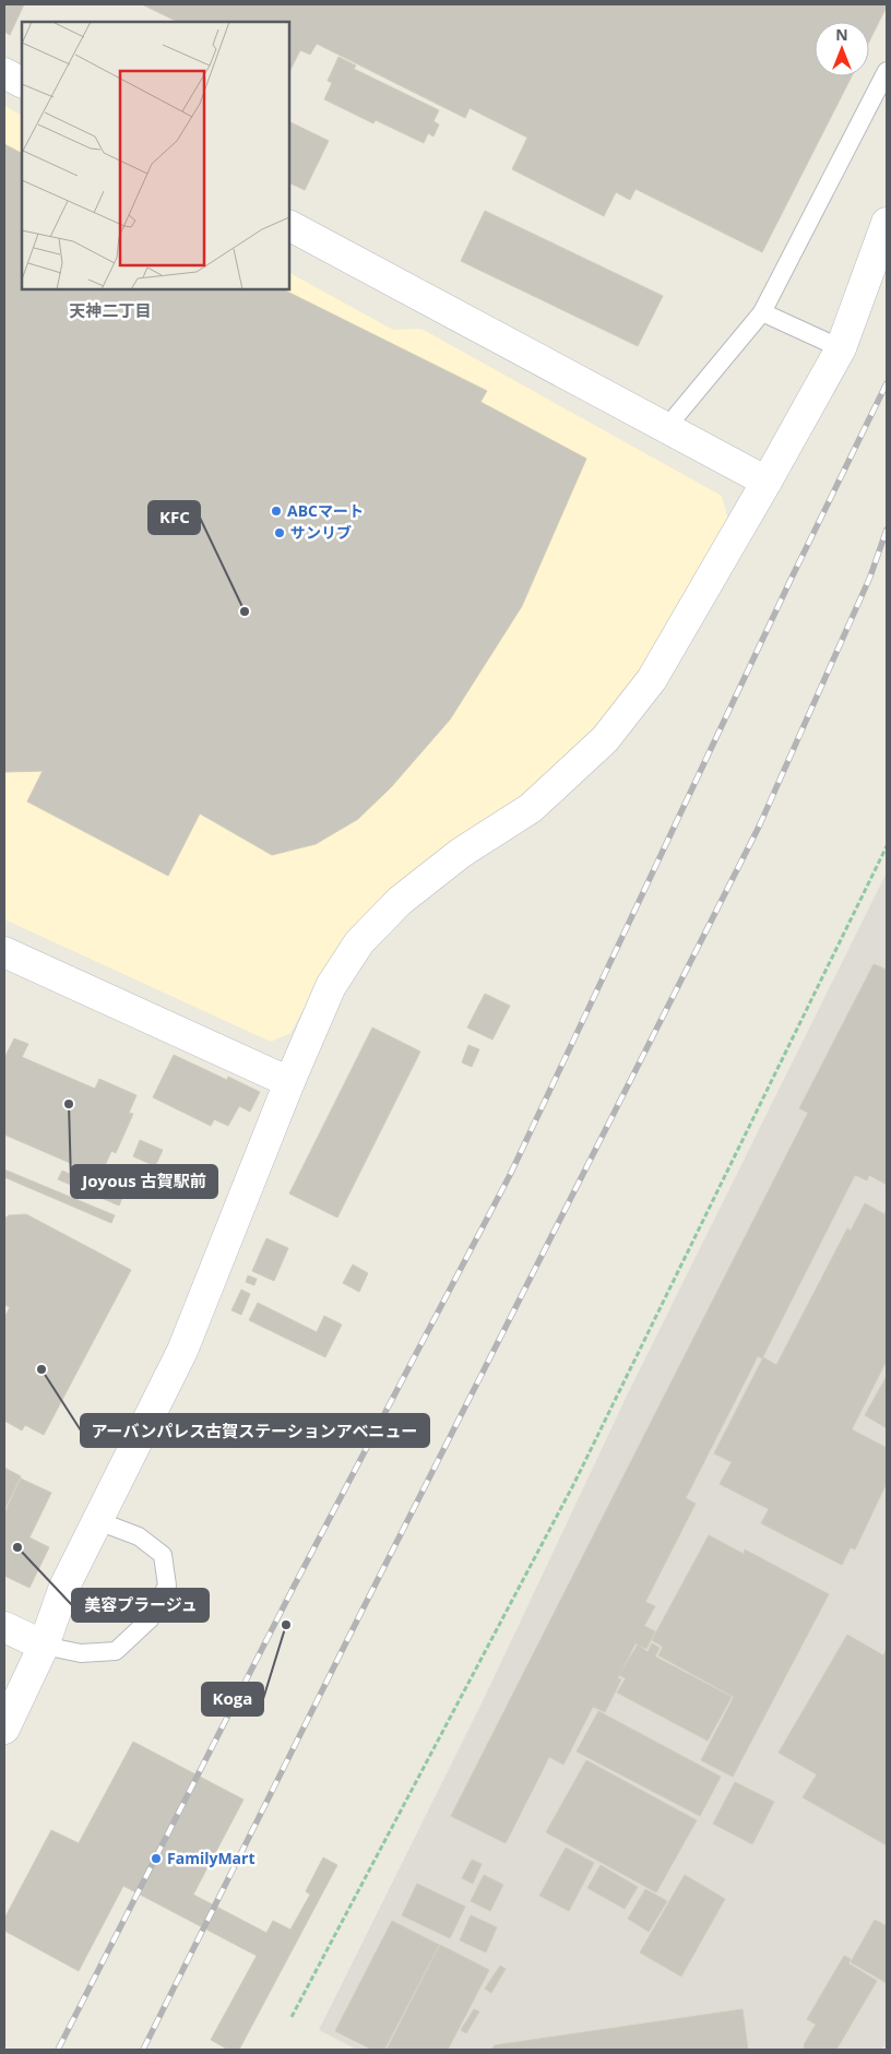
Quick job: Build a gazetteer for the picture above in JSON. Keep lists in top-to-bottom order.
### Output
{
  "districts": ["天神二丁目"],
  "places": [
    "ABCマート",
    "サンリブ",
    "KFC",
    "Joyous 古賀駅前",
    "アーバンパレス古賀ステーションアベニュー",
    "美容プラージュ",
    "Koga",
    "FamilyMart"
  ],
  "north": "top"
}
